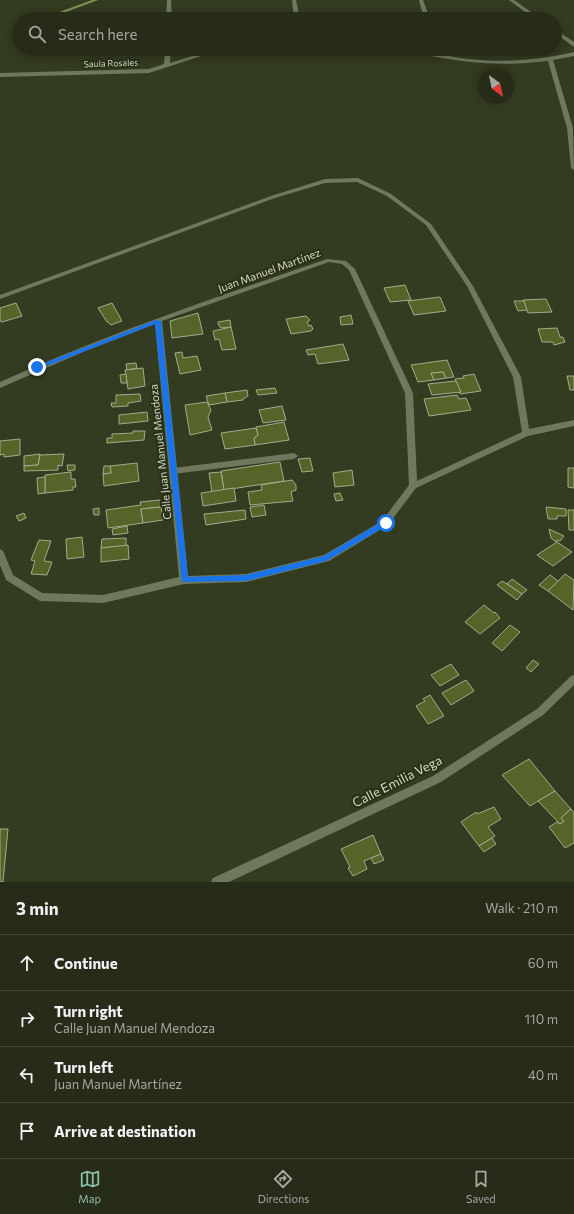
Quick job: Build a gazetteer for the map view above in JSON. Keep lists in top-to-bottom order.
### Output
{
  "streets": {
    "street": [
      "Saula Rosales",
      "Juan Manuel Martínez",
      "Calle Juan Manuel Mendoza",
      "Calle Emilia Vega"
    ]
  },
  "crossings": [
    ["Juan Manuel Martínez", "Calle Juan Manuel Mendoza"]
  ],
  "north": "bottom right",
  "page": {
    "search": "Search here",
    "heading": ["3 min", "Walk · 210 m"],
    "list": [
      ["Continue", "60 m"],
      ["Turn right", "Calle Juan Manuel Mendoza", "110 m"],
      ["Turn left", "Juan Manuel Martínez", "40 m"],
      "Arrive at destination"
    ],
    "nav": ["Map", "Directions", "Saved"]
  }
}
